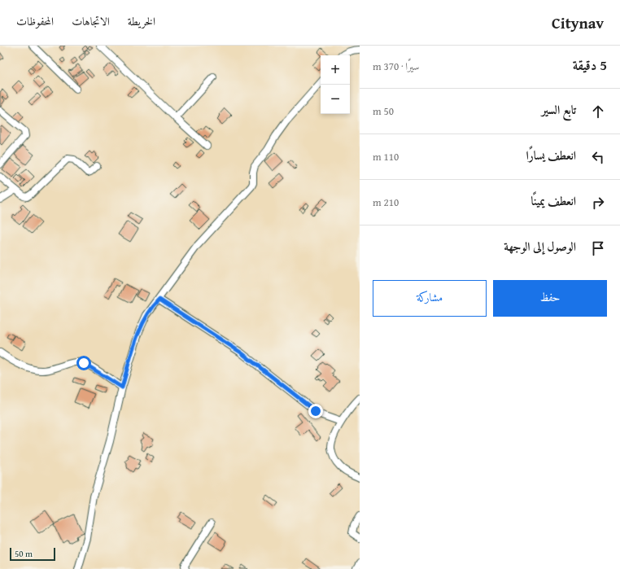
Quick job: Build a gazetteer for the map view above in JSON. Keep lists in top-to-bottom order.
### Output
{
  "scale_bar": "50 m",
  "page": {
    "header": "Citynav",
    "nav": ["الخريطة", "الاتجاهات", "المحفوظات"],
    "heading": ["5 دقيقة", "سيرًا · 370 m"],
    "map_buttons": ["+", "−"],
    "list": [
      ["تابع السير", "50 m"],
      ["انعطف يسارًا", "110 m"],
      ["انعطف يمينًا", "210 m"],
      "الوصول إلى الوجهة"
    ],
    "buttons": ["حفظ", "مشاركة"],
    "scale": "50 m"
  }
}
